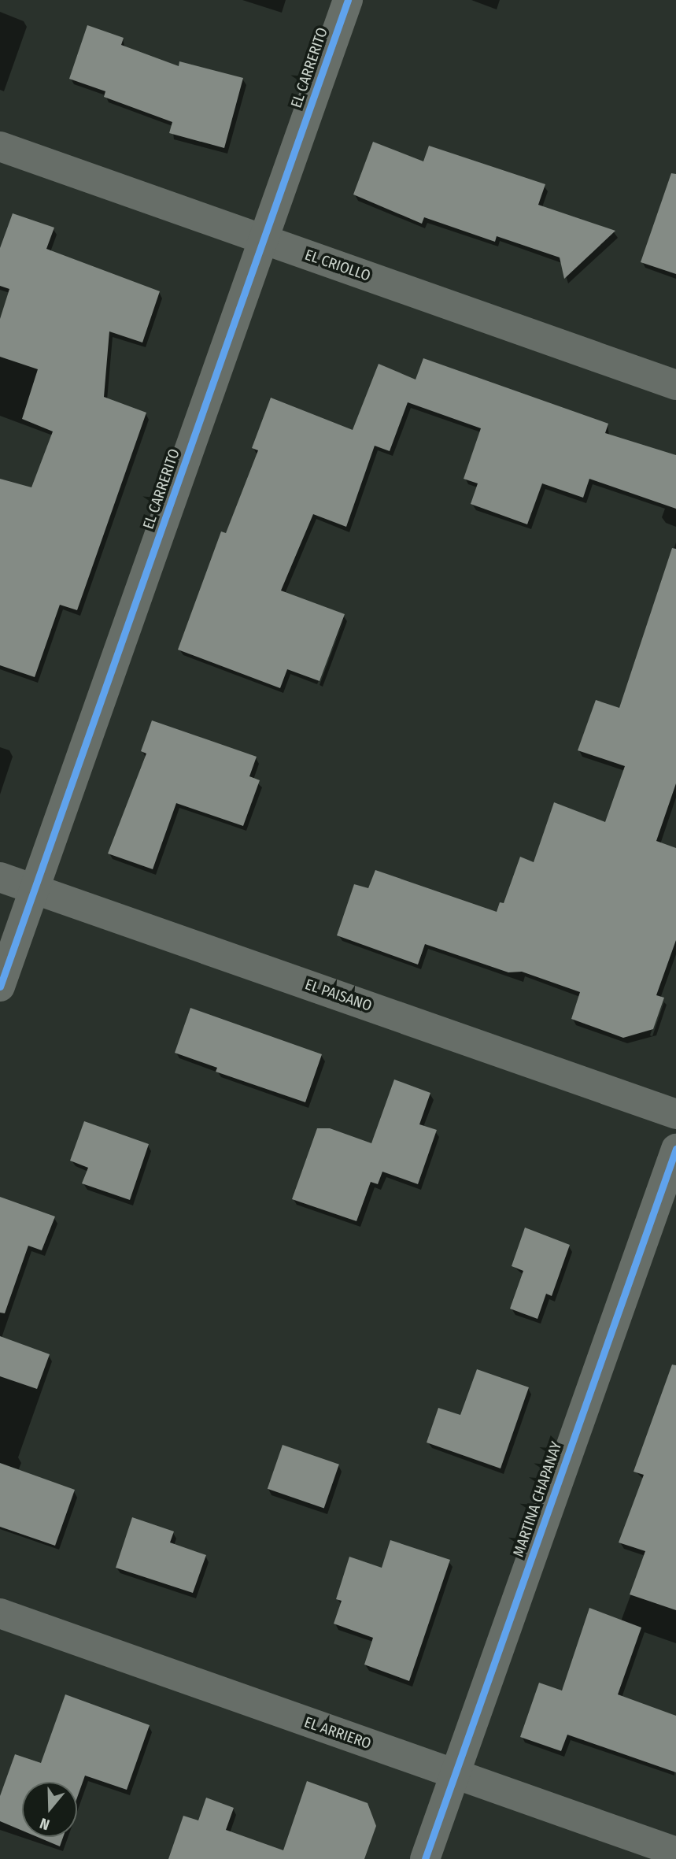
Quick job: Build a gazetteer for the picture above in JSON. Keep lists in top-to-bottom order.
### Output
{
  "streets": {
    "street": [
      "EL CARRERITO",
      "EL CRIOLLO",
      "EL PAISANO",
      "MARTINA CHAPANAY",
      "EL ARRIERO"
    ]
  },
  "crossings": [
    ["EL CARRERITO", "EL CRIOLLO"],
    ["EL CARRERITO", "EL PAISANO"],
    ["MARTINA CHAPANAY", "EL ARRIERO"]
  ],
  "north": "bottom"
}
